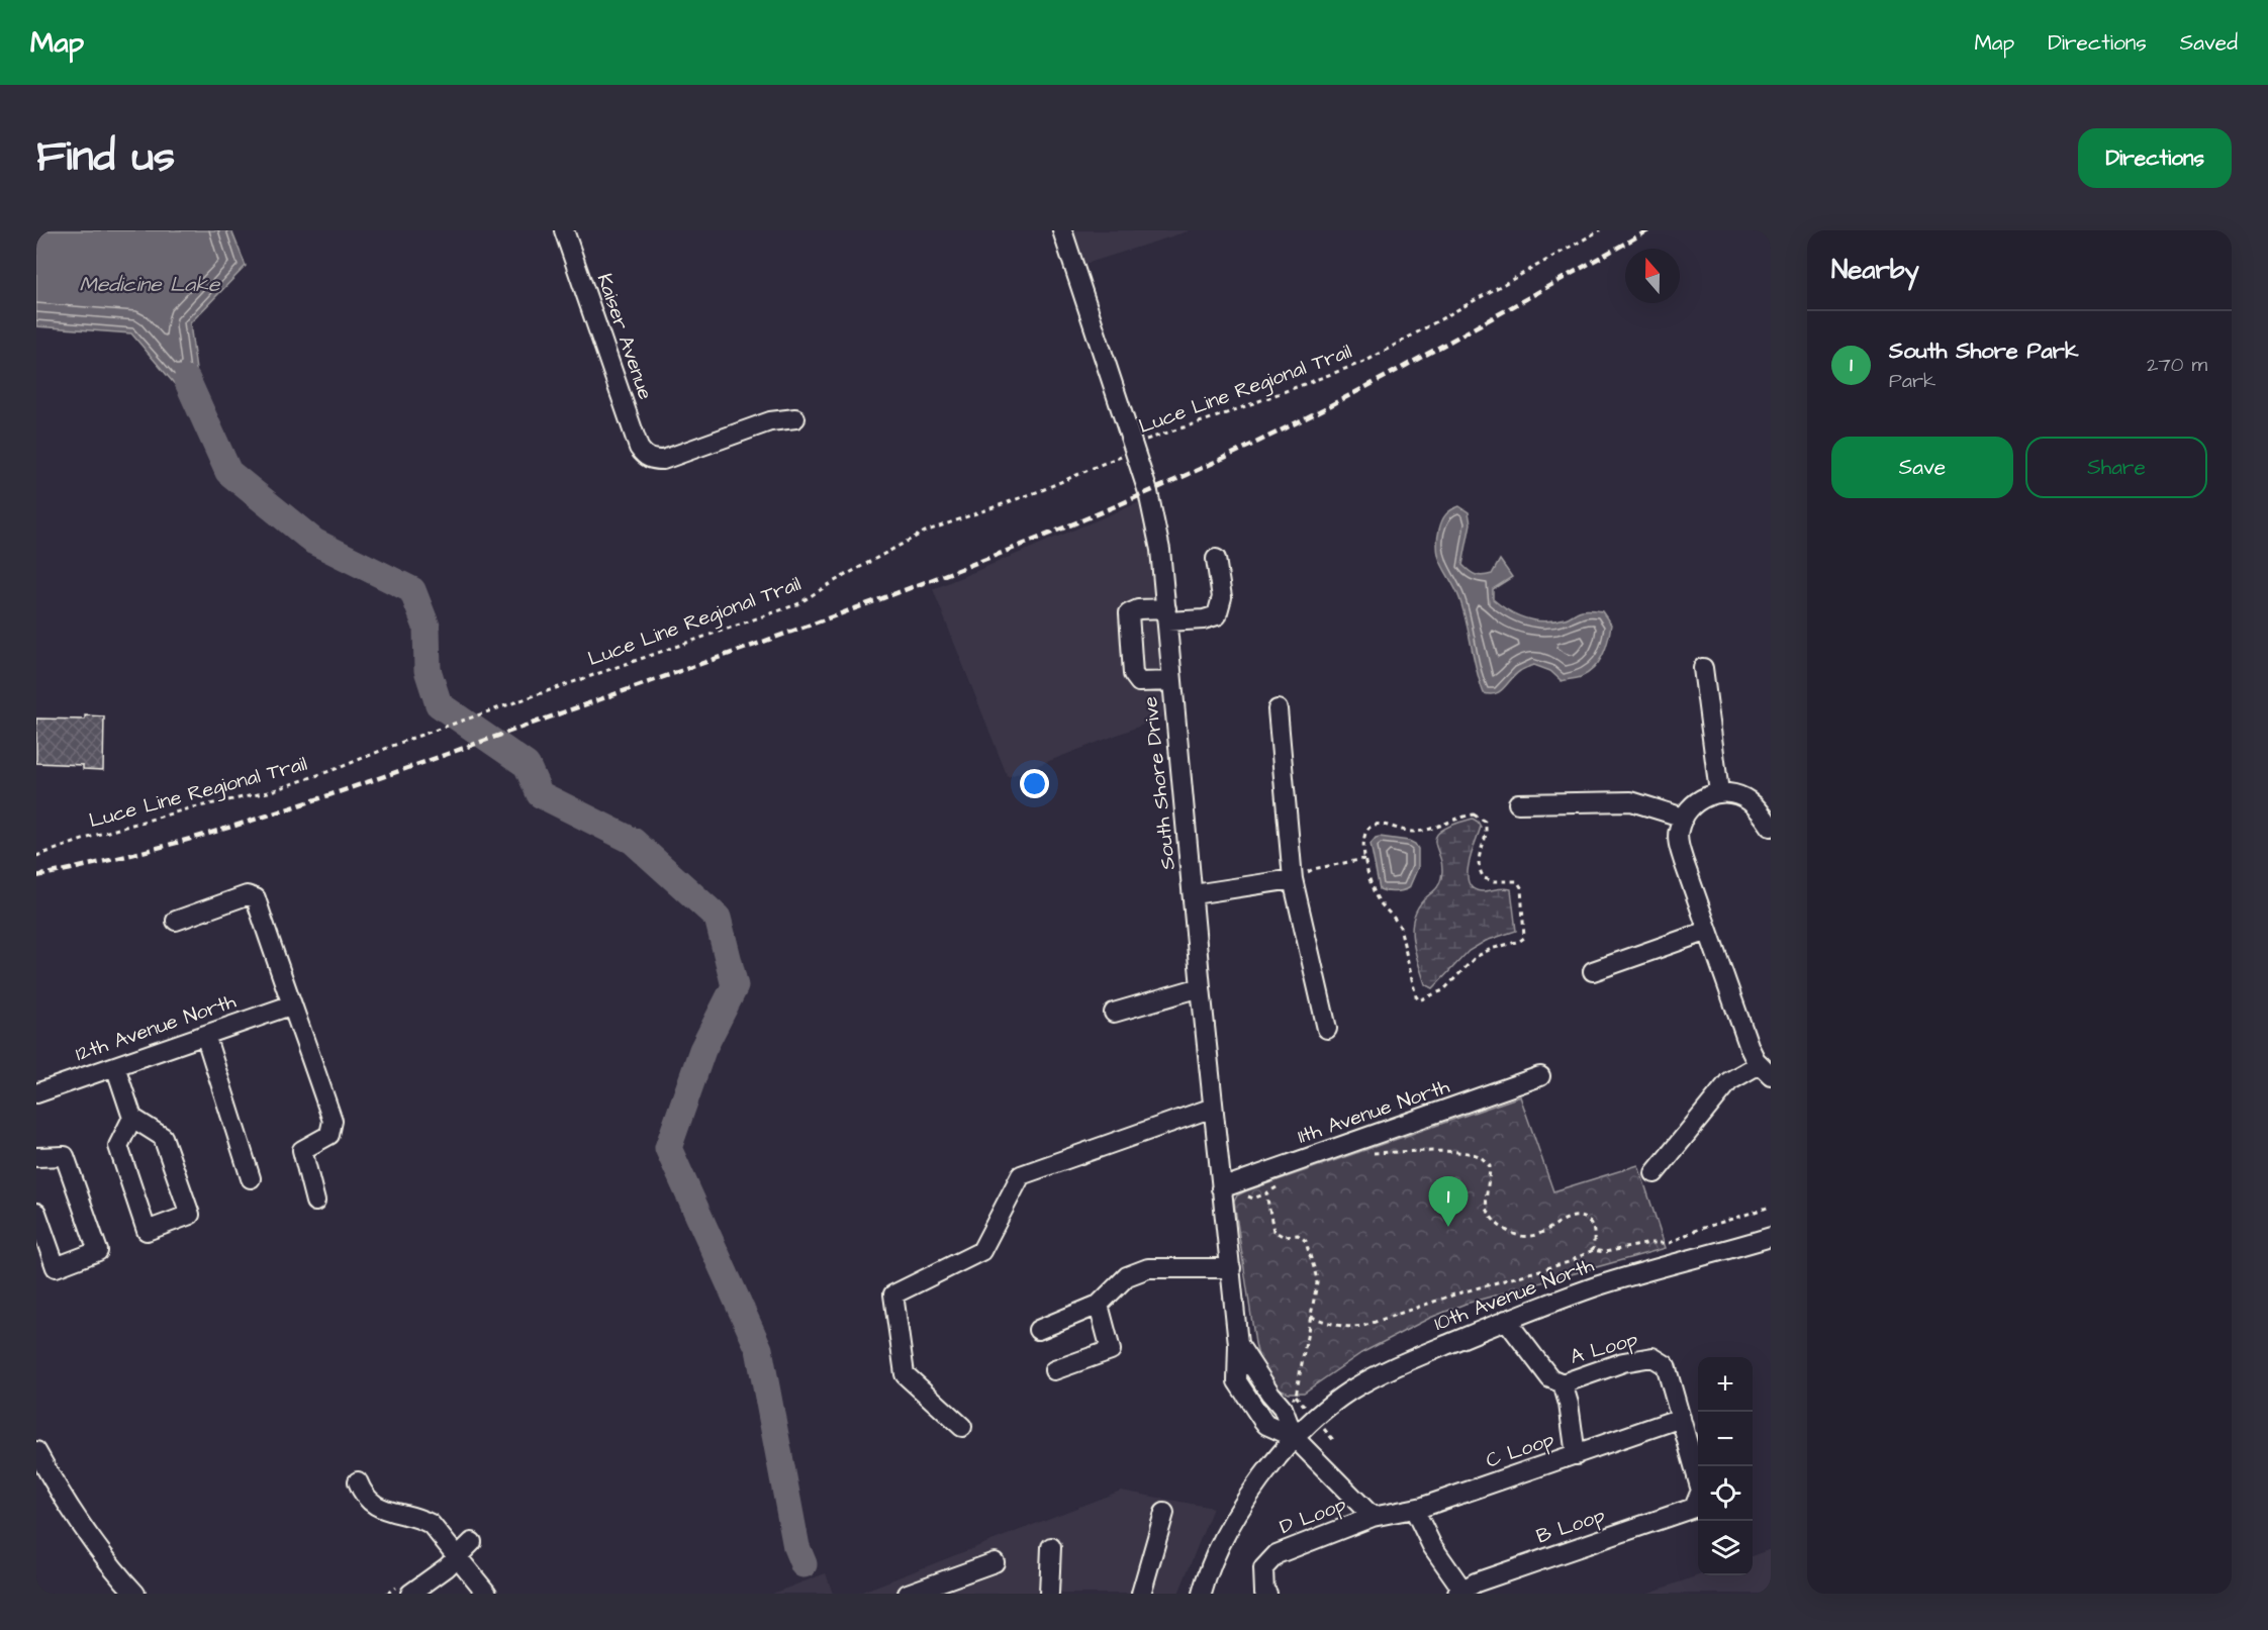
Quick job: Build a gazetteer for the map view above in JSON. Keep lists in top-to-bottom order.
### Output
{
  "streets": {
    "street": [
      "Kaiser Avenue",
      "South Shore Drive",
      "12th Avenue North",
      "11th Avenue North",
      "10th Avenue North",
      "A Loop",
      "C Loop",
      "D Loop",
      "B Loop"
    ],
    "path": ["Luce Line Regional Trail"]
  },
  "crossings": [
    ["Luce Line Regional Trail", "South Shore Drive"],
    ["South Shore Drive", "11th Avenue North"],
    ["South Shore Drive", "10th Avenue North"],
    ["South Shore Drive", "D Loop"],
    ["10th Avenue North", "A Loop"],
    ["10th Avenue North", "D Loop"],
    ["A Loop", "C Loop"],
    ["A Loop", "B Loop"],
    ["C Loop", "D Loop"]
  ],
  "water": ["Medicine Lake"],
  "north": "top",
  "page": {
    "header": "Map",
    "nav": ["Map", "Directions", "Saved"],
    "title": "Find us",
    "buttons": [
      "Directions",
      ["Save", "Share"]
    ],
    "heading": "Nearby",
    "list": [
      {
        "mark": "1",
        "name": "South Shore Park",
        "note": "Park",
        "value": "270 m"
      }
    ],
    "pins": "1",
    "map_buttons": ["+", "−"]
  }
}
